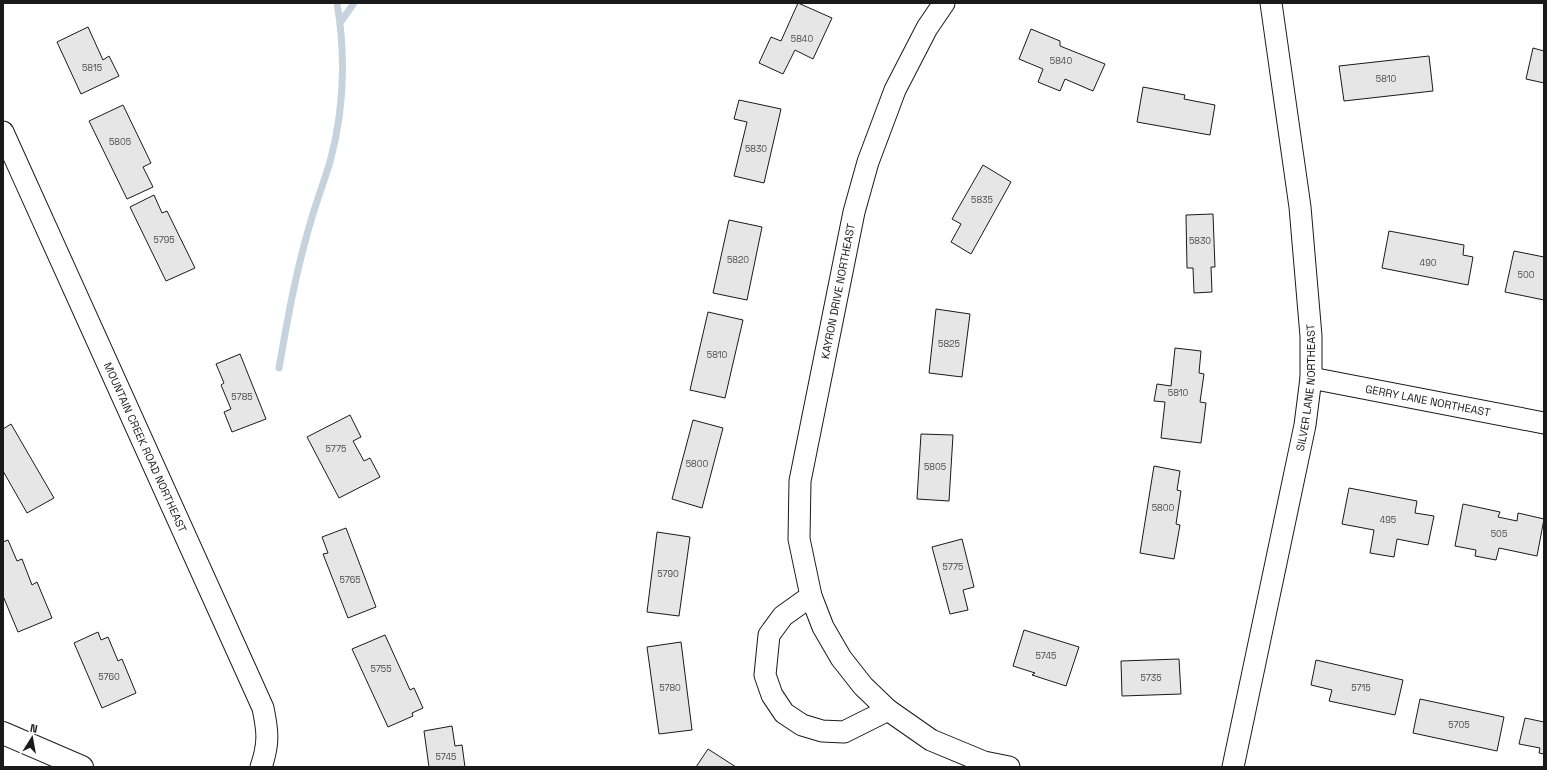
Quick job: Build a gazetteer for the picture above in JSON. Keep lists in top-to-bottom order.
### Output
{
  "streets": {
    "street": [
      "KAYRON DRIVE NORTHEAST",
      "SILVER LANE NORTHEAST",
      "GERRY LANE NORTHEAST",
      "MOUNTAIN CREEK ROAD NORTHEAST"
    ]
  },
  "crossings": [
    ["SILVER LANE NORTHEAST", "GERRY LANE NORTHEAST"]
  ],
  "house_numbers": [
    "5840",
    "5840",
    "5815",
    "5810",
    "5805",
    "5830",
    "5835",
    "5795",
    "5830",
    "5820",
    "490",
    "500",
    "5825",
    "5810",
    "5810",
    "5785",
    "5775",
    "5800",
    "5805",
    "5800",
    "495",
    "505",
    "5775",
    "5790",
    "5765",
    "5745",
    "5755",
    "5760",
    "5735",
    "5780",
    "5715",
    "5705",
    "5745"
  ],
  "north": "top"
}
